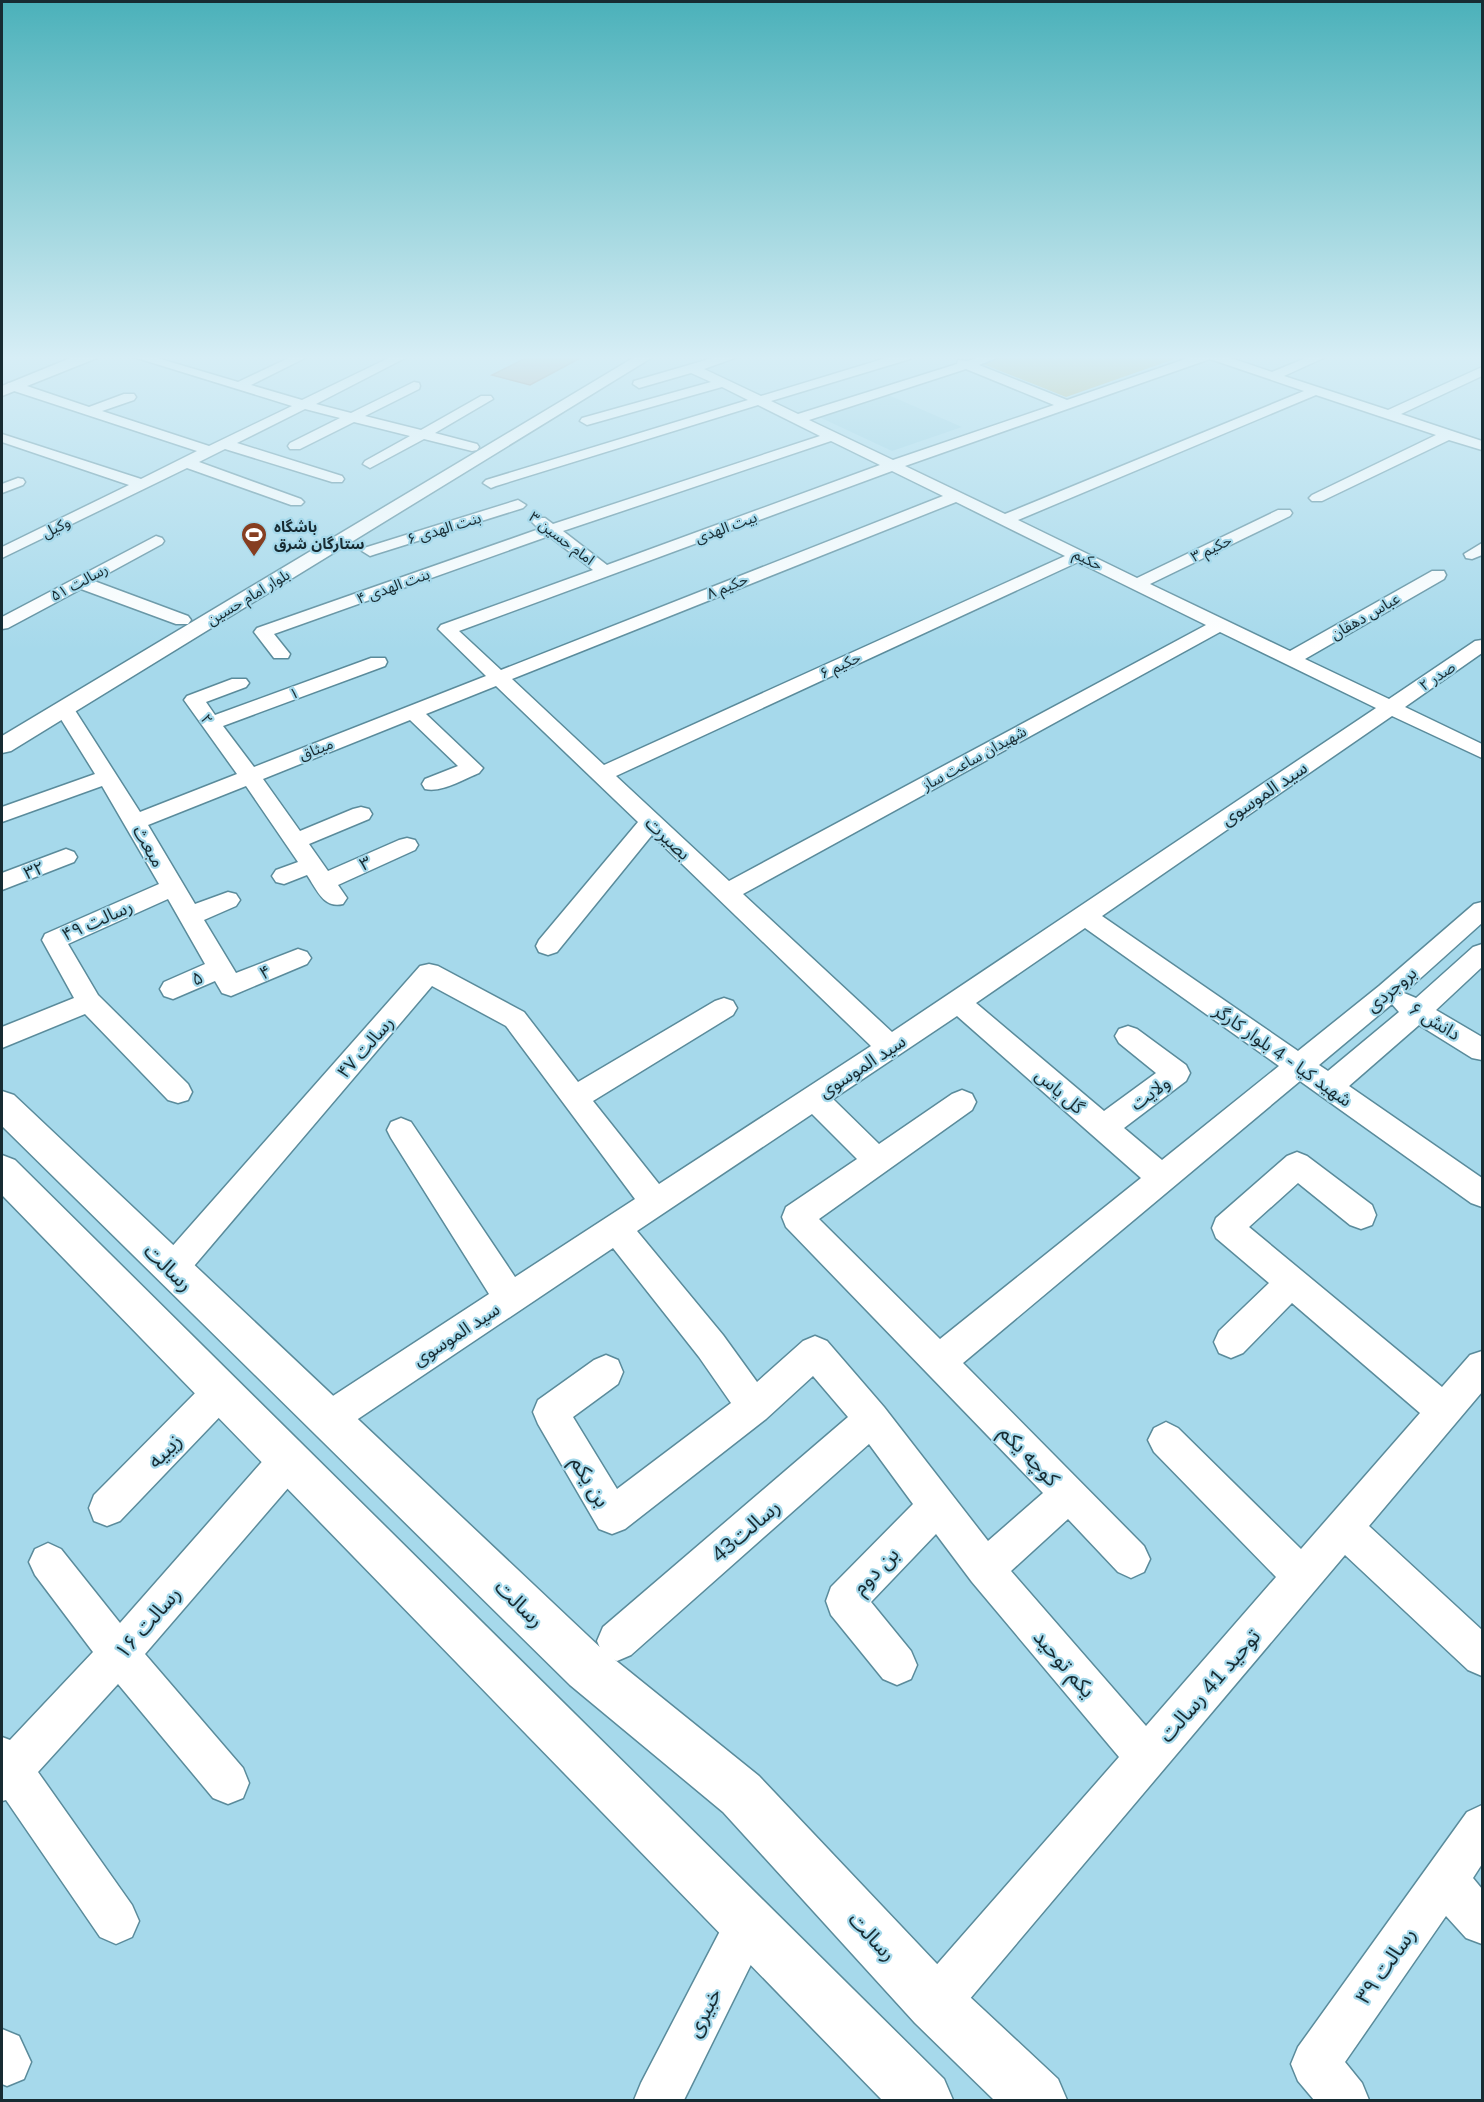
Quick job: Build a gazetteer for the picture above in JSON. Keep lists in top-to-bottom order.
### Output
{
  "streets": {
    "main road": ["بلوار امام حسین", "رسالت"],
    "street": [
      "وکیل",
      "بیت الهدی",
      "بنت الهدی ۶",
      "امام حسین ۳",
      "حکیم ۳",
      "حکیم",
      "رسالت ۵۱",
      "بنت الهدی ۴",
      "حکیم ۸",
      "عباس دهقان",
      "حکیم ۶",
      "صدر ۲",
      "۱",
      "۲",
      "میثاق",
      "شهیدان ساعت ساز",
      "سید الموسوی",
      "بصیرت",
      "مبعث",
      "۳",
      "۳۲",
      "رسالت ۴۹",
      "۴",
      "۵",
      "بروجردی",
      "دانش ۶",
      "رسالت ۴۷",
      "شهید کیا - 4 بلوار کارگر",
      "گل یاس",
      "ولایت",
      "زیبیه",
      "کوچه یکم",
      "بن یکم",
      "رسالت43",
      "بن دوم",
      "رسالت ۱۶",
      "یکم توحید",
      "توحید 41 رسالت",
      "رسالت ۳۹",
      "خبیری"
    ]
  },
  "crossings": [
    ["بیت الهدی", "امام حسین ۳"],
    ["بیت الهدی", "حکیم"],
    ["بیت الهدی", "بصیرت"],
    ["بنت الهدی ۶", "امام حسین ۳"],
    ["امام حسین ۳", "بنت الهدی ۴"],
    ["حکیم ۳", "حکیم"],
    ["حکیم", "حکیم ۸"],
    ["حکیم", "عباس دهقان"],
    ["حکیم", "حکیم ۶"],
    ["حکیم", "صدر ۲"],
    ["حکیم", "شهیدان ساعت ساز"],
    ["حکیم", "سید الموسوی"],
    ["حکیم ۸", "میثاق"],
    ["حکیم ۸", "بصیرت"],
    ["بلوار امام حسین", "مبعث"],
    ["حکیم ۶", "بصیرت"],
    ["صدر ۲", "سید الموسوی"],
    ["۱", "۲"],
    ["۲", "میثاق"],
    ["۲", "۳"],
    ["میثاق", "بصیرت"],
    ["میثاق", "مبعث"],
    ["شهیدان ساعت ساز", "بصیرت"],
    ["سید الموسوی", "بصیرت"],
    ["سید الموسوی", "شهید کیا - 4 بلوار کارگر"],
    ["سید الموسوی", "گل یاس"],
    ["سید الموسوی", "رسالت"],
    ["مبعث", "رسالت ۴۹"],
    ["مبعث", "۴"],
    ["مبعث", "۵"],
    ["۴", "۵"],
    ["بروجردی", "دانش ۶"],
    ["بروجردی", "شهید کیا - 4 بلوار کارگر"],
    ["بروجردی", "گل یاس"],
    ["بروجردی", "کوچه یکم"],
    ["رسالت ۴۷", "رسالت"],
    ["گل یاس", "ولایت"],
    ["رسالت", "توحید 41 رسالت"],
    ["کوچه یکم", "یکم توحید"],
    ["بن یکم", "یکم توحید"],
    ["رسالت43", "یکم توحید"],
    ["بن دوم", "یکم توحید"],
    ["یکم توحید", "توحید 41 رسالت"]
  ],
  "places": {
    "sports": ["باشگاه ستارگان شرق"]
  }
}
